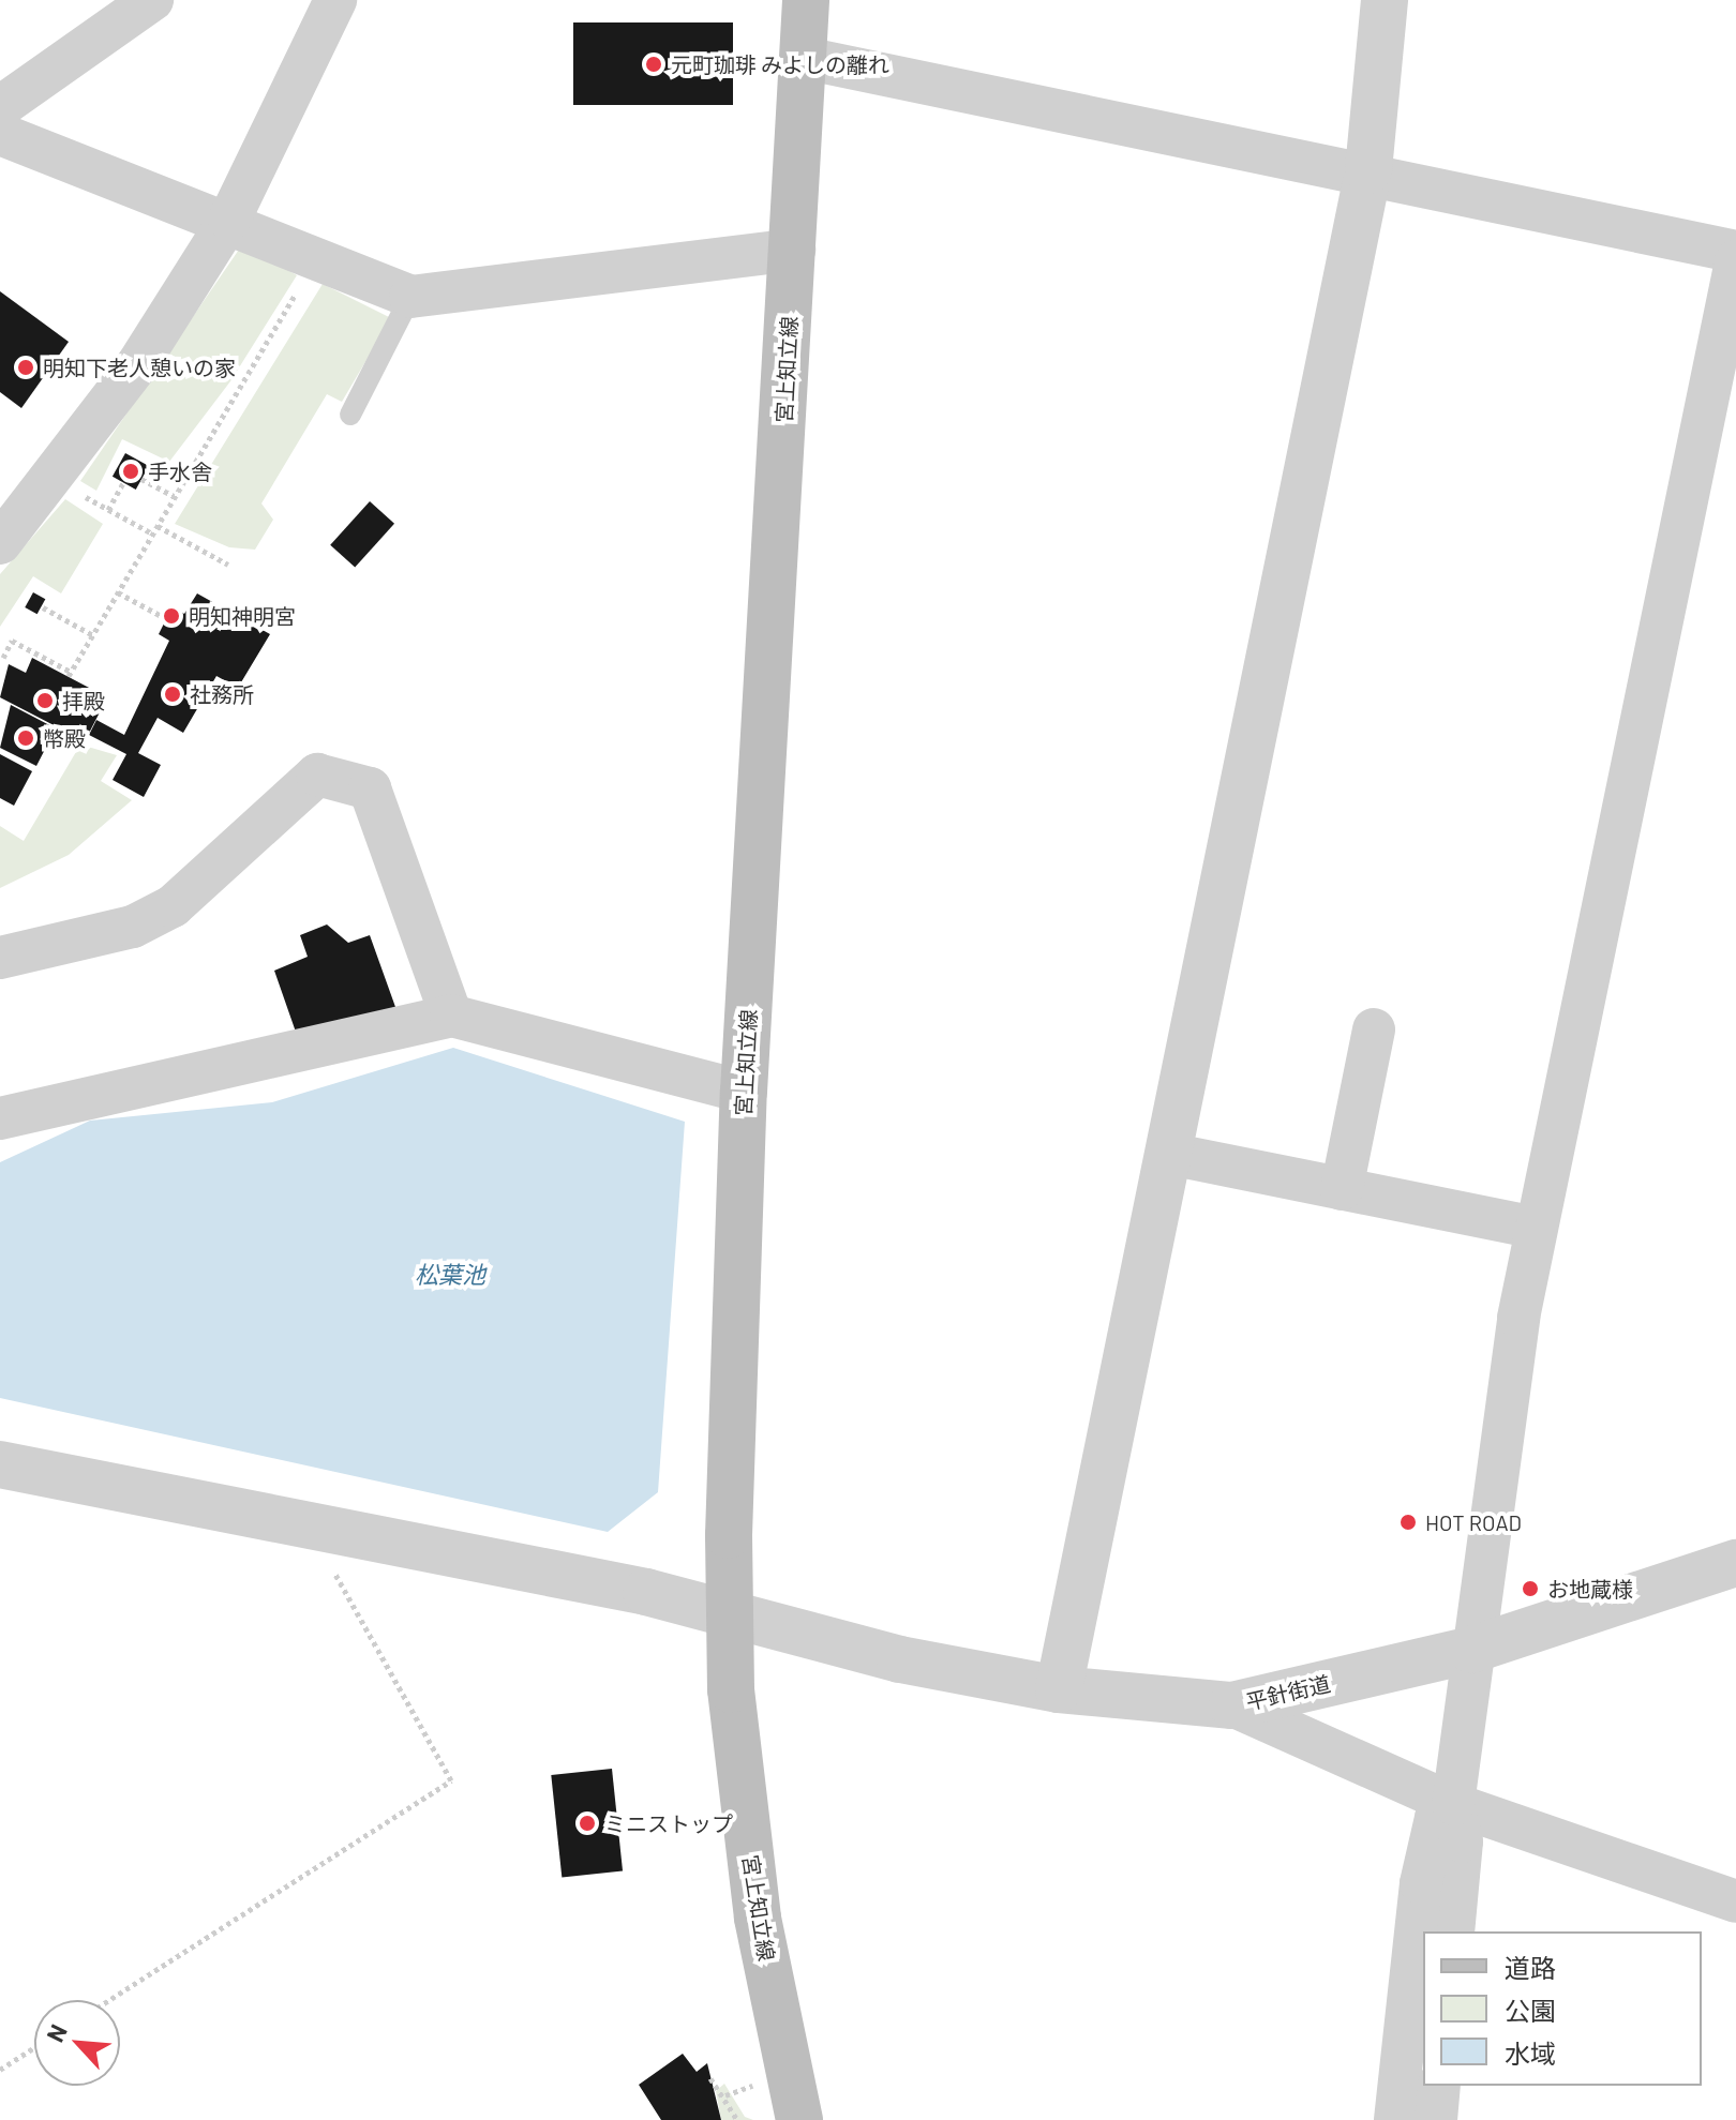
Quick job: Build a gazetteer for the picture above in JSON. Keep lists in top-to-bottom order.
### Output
{
  "streets": {
    "main road": ["宮上知立線"],
    "street": ["平針街道"]
  },
  "crossings": [
    ["宮上知立線", "平針街道"]
  ],
  "water": ["松葉池"],
  "places": [
    "元町珈琲 みよしの離れ",
    "明知下老人憩いの家",
    "手水舎",
    "明知神明宮",
    "社務所",
    "拝殿",
    "幣殿",
    "HOT ROAD",
    "お地蔵様",
    "ミニストップ"
  ],
  "legend": ["道路", "公園", "水域"],
  "north": "top left"
}
